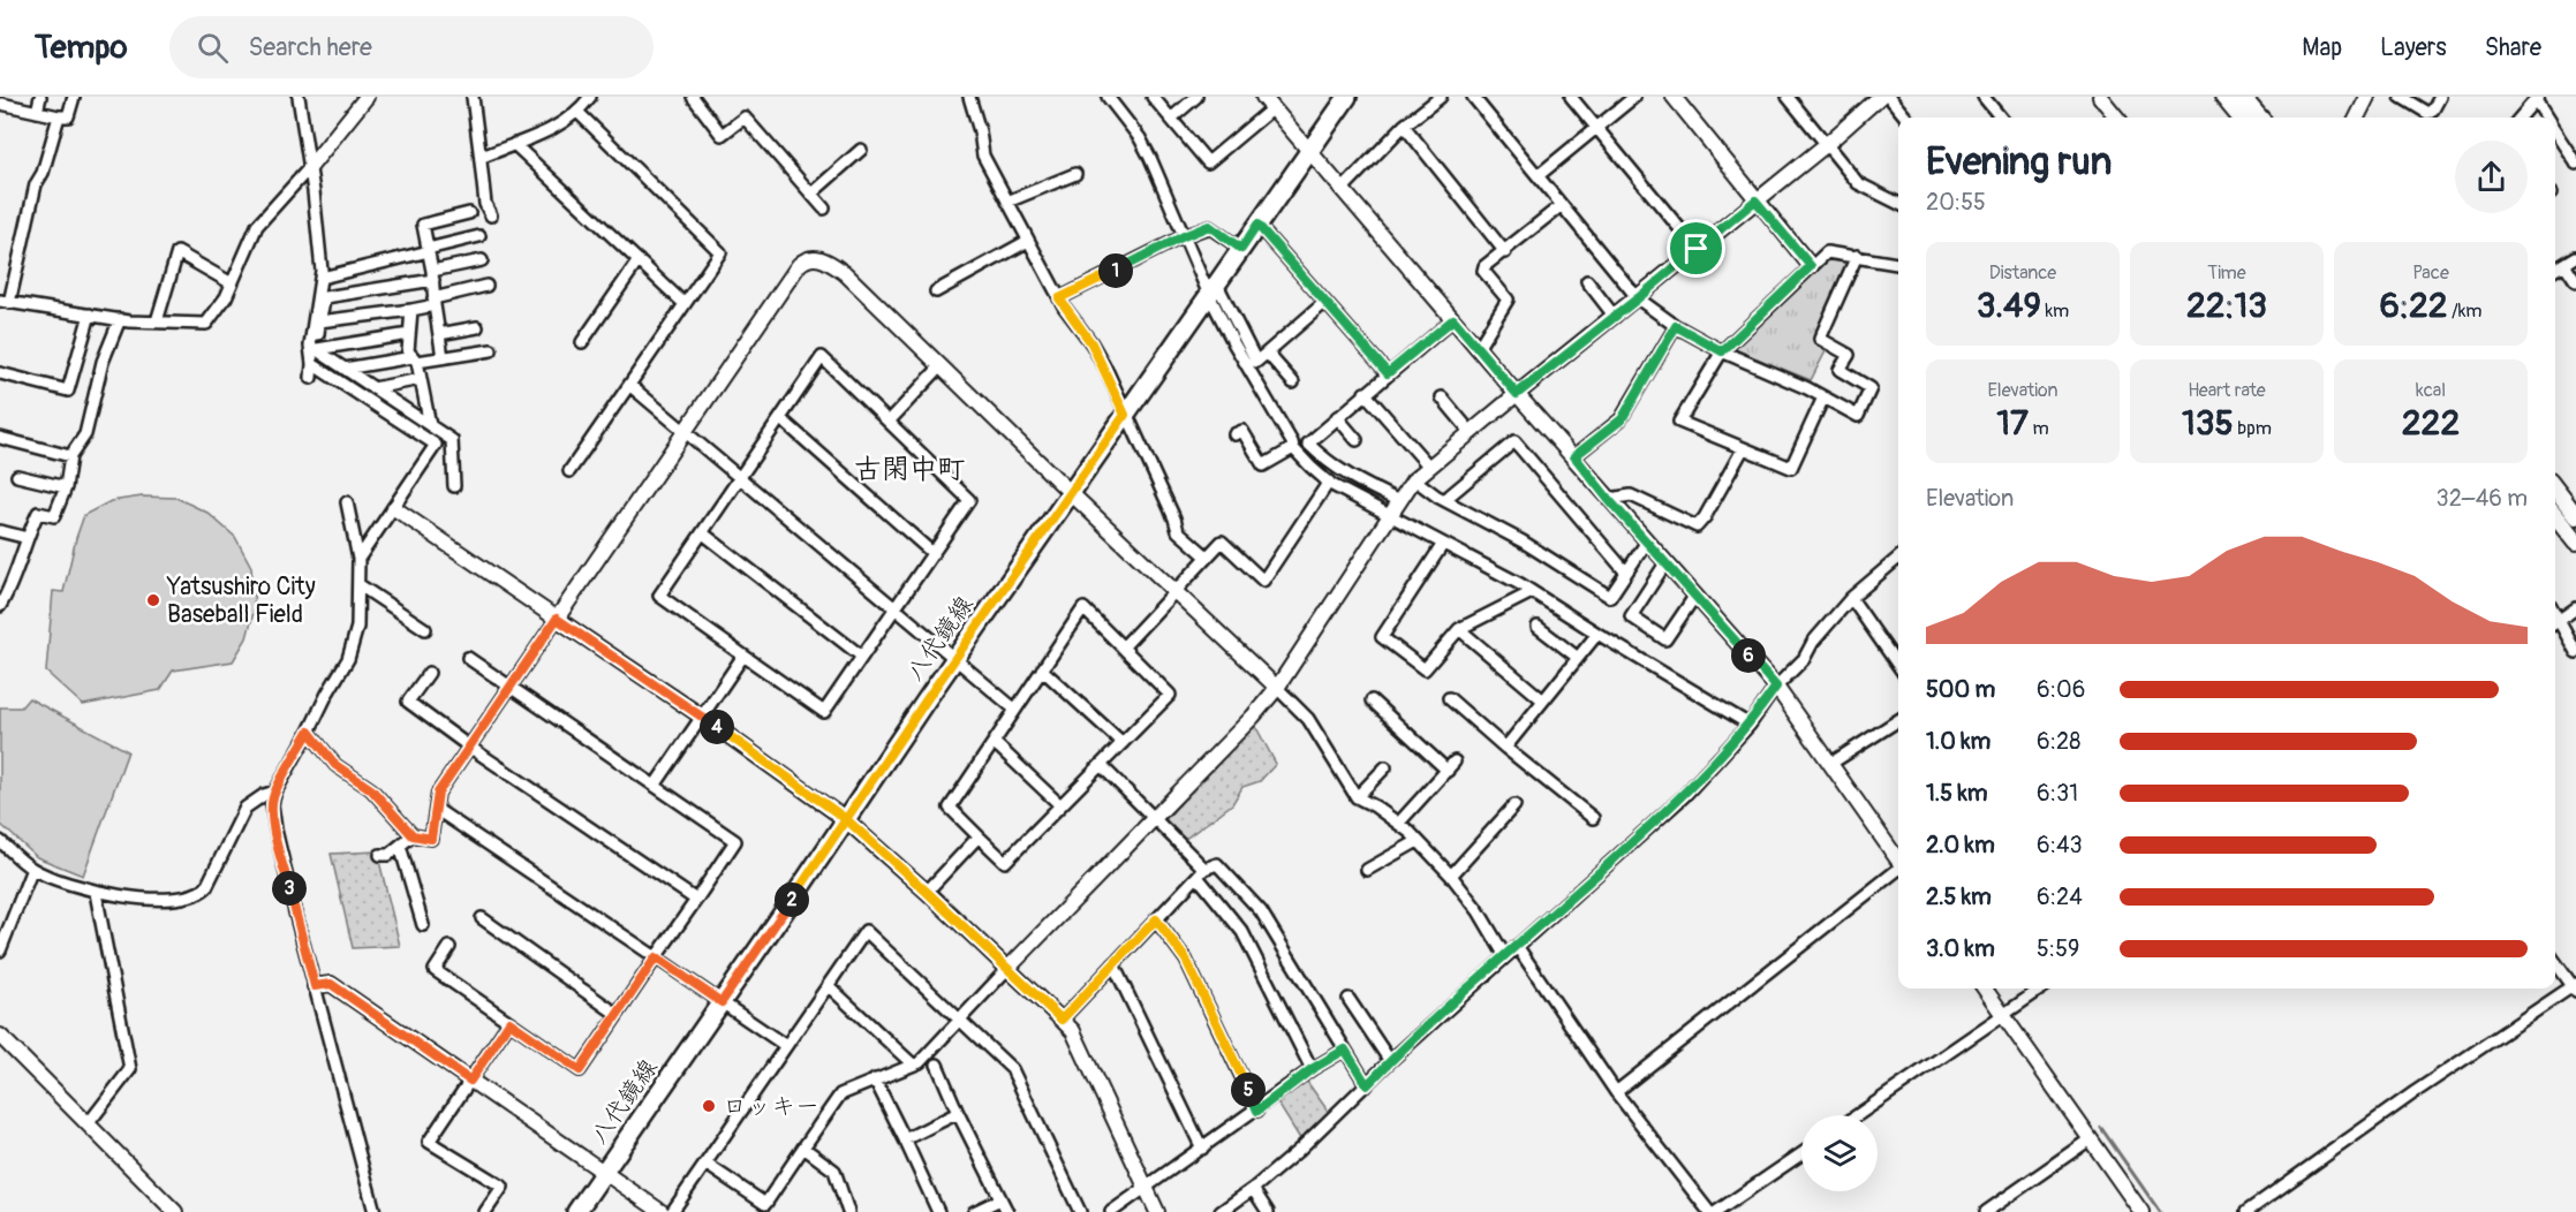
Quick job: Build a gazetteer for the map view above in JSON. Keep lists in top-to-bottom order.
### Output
{
  "streets": {
    "main road": ["八代鏡線"]
  },
  "districts": ["古閑中町"],
  "places": ["Yatsushiro City Baseball Field", "ロッキー"],
  "page": {
    "header": "Tempo",
    "search": "Search here",
    "nav": ["Map", "Layers", "Share"],
    "heading": ["Evening run", "20:55"],
    "stats": [
      ["Distance", "3.49 km"],
      ["Time", "22:13"],
      ["Pace", "6:22 /km"],
      ["Elevation", "17 m"],
      ["Heart rate", "135 bpm"],
      ["kcal", "222"]
    ],
    "pins": [
      "1",
      "6",
      "4",
      "3",
      "2",
      "5"
    ],
    "chart": ["Elevation", "32–46 m"],
    "list": [
      {
        "name": "500 m",
        "note": "6:06"
      },
      {
        "name": "1.0 km",
        "note": "6:28"
      },
      {
        "name": "1.5 km",
        "note": "6:31"
      },
      {
        "name": "2.0 km",
        "note": "6:43"
      },
      {
        "name": "2.5 km",
        "note": "6:24"
      },
      {
        "name": "3.0 km",
        "note": "5:59"
      }
    ]
  }
}
